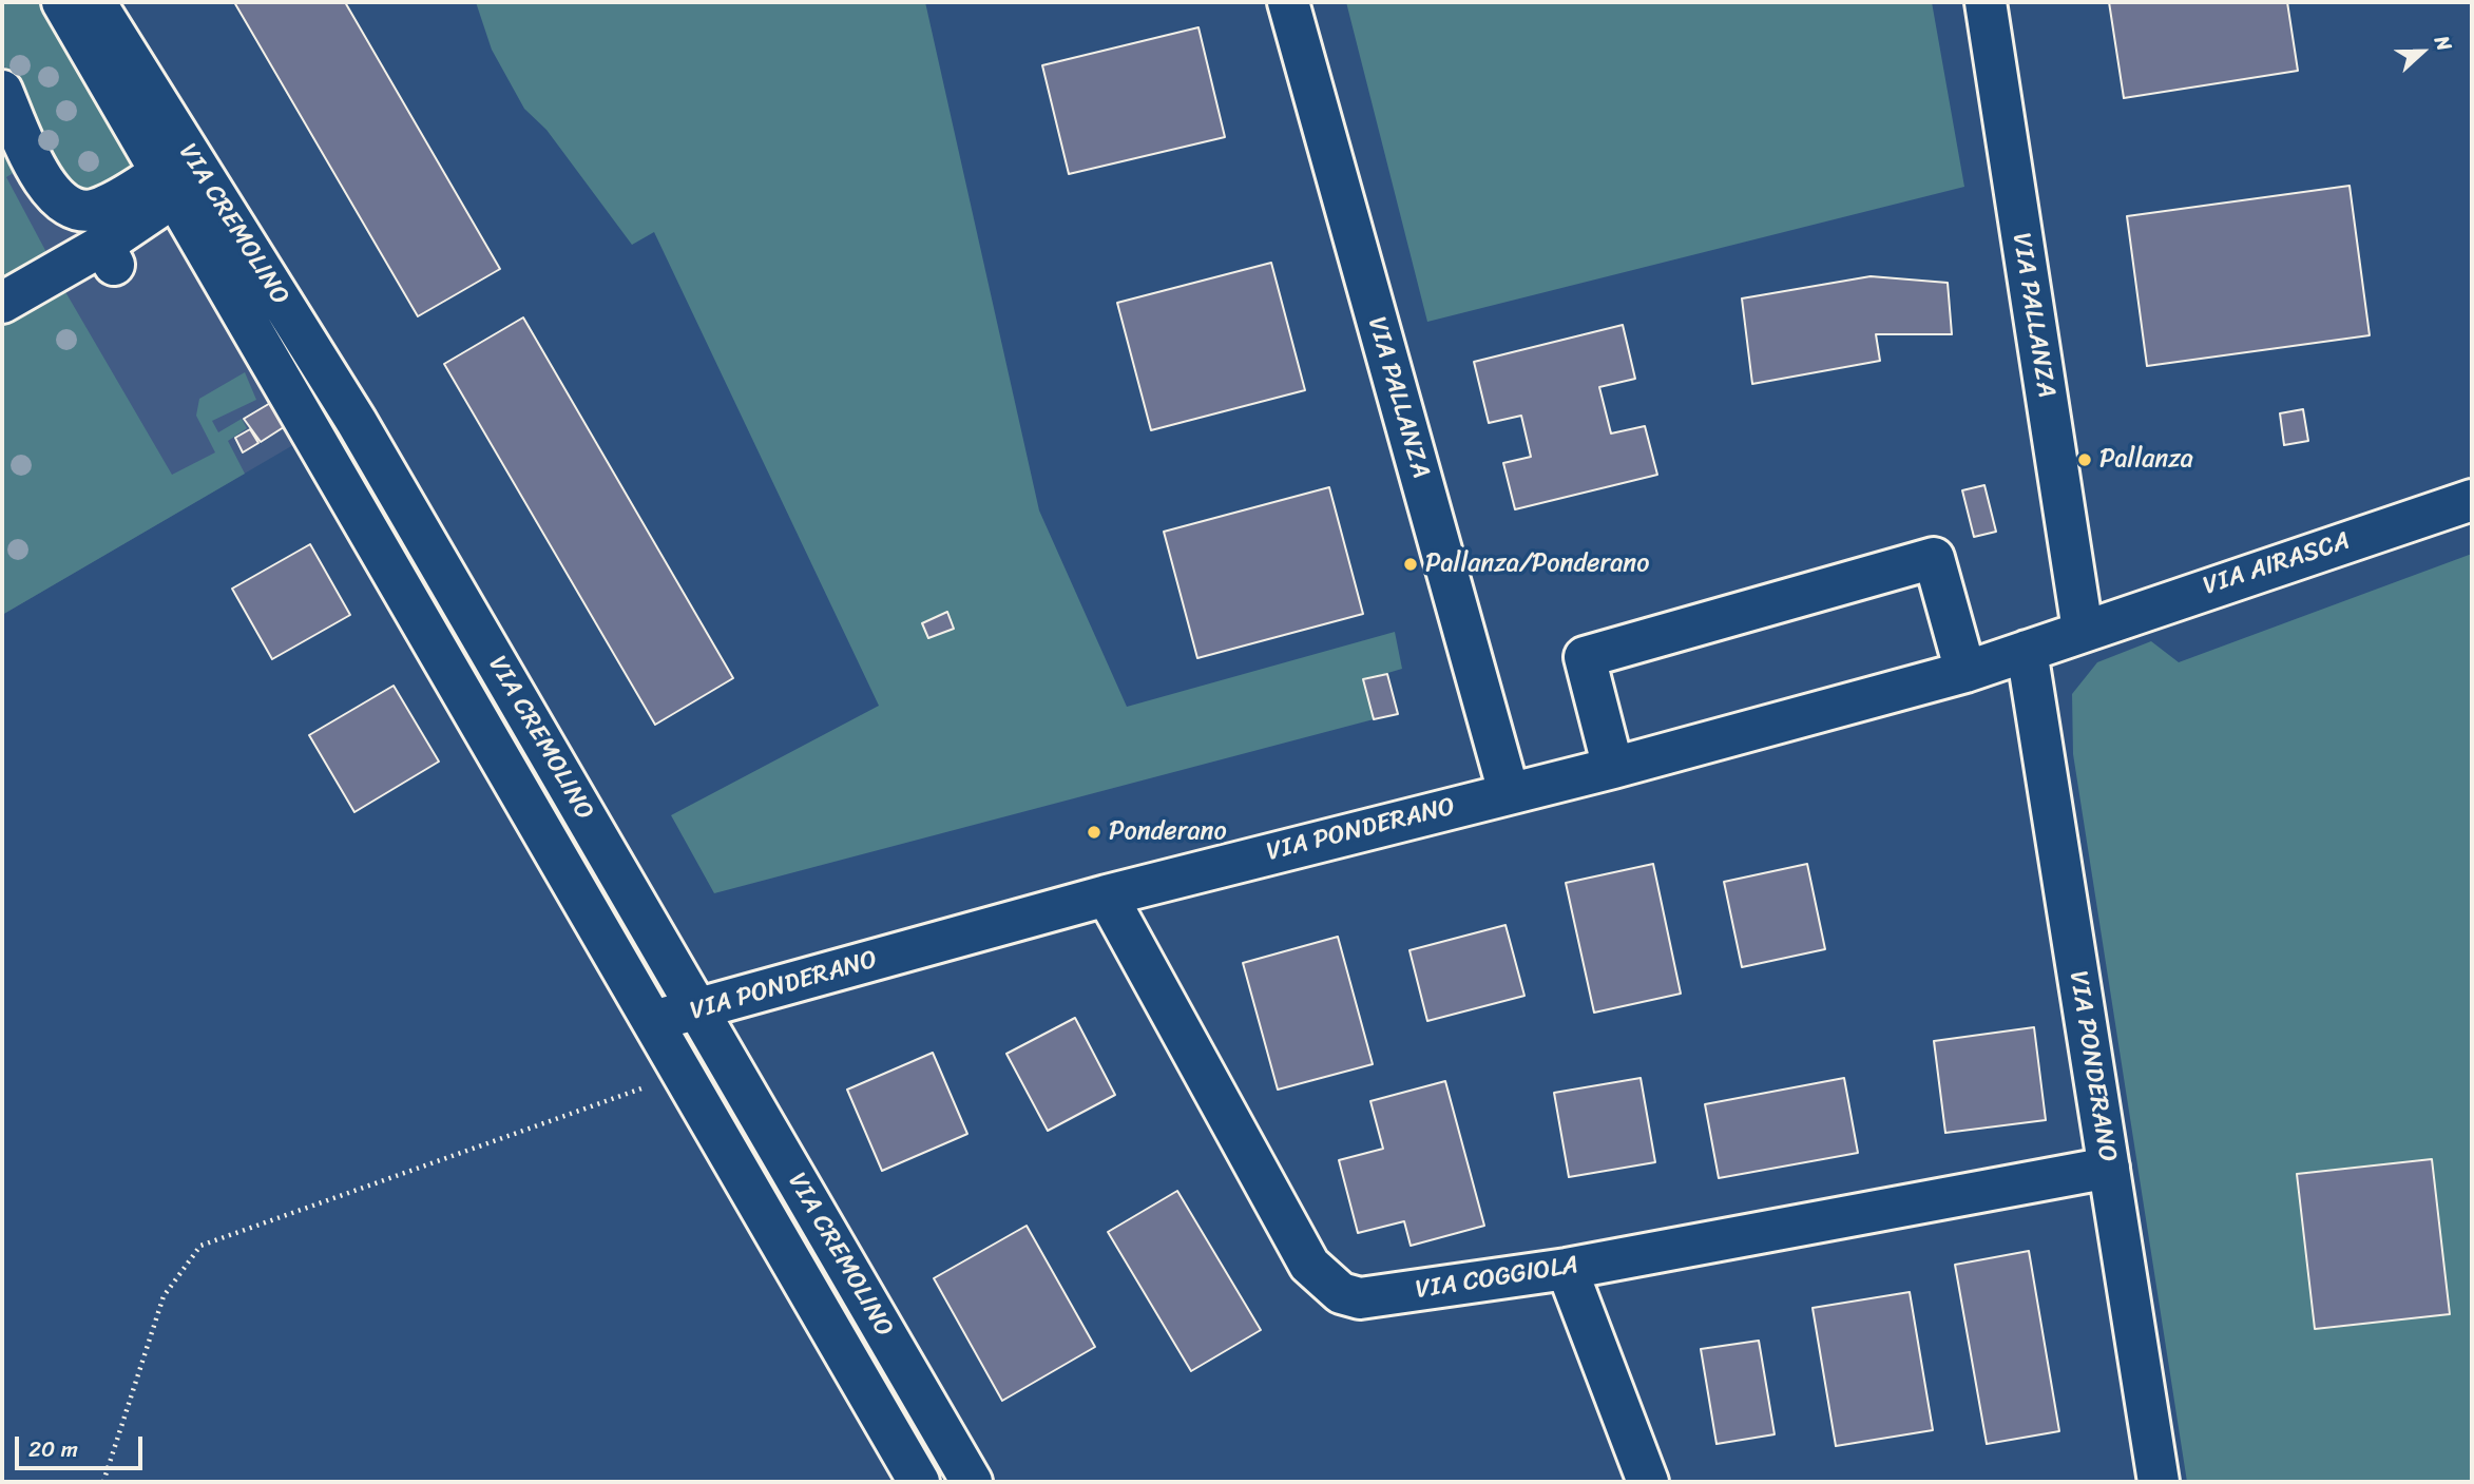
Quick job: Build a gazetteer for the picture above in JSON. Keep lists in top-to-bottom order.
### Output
{
  "streets": {
    "street": [
      "VIA CREMOLINO",
      "VIA PALLANZA",
      "VIA AIRASCA",
      "VIA PONDERANO",
      "VIA COGGIOLA"
    ]
  },
  "crossings": [
    ["VIA CREMOLINO", "VIA PONDERANO"],
    ["VIA PALLANZA", "VIA AIRASCA"],
    ["VIA PALLANZA", "VIA PONDERANO"],
    ["VIA AIRASCA", "VIA PONDERANO"],
    ["VIA PONDERANO", "VIA COGGIOLA"]
  ],
  "places": ["Pallanza", "Pallanza/Ponderano", "Ponderano"],
  "scale_bar": "20 m",
  "north": "right"
}
